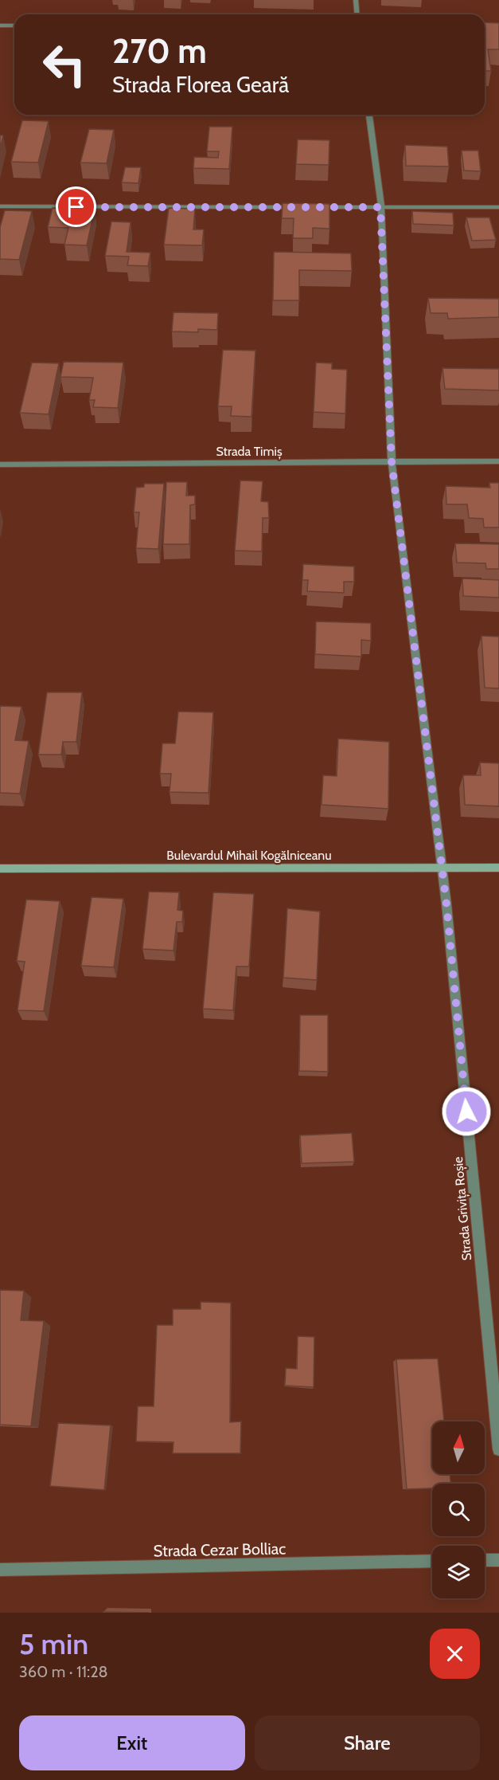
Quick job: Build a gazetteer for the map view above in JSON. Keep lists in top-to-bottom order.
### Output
{
  "streets": {
    "main road": ["Bulevardul Mihail Kogălniceanu"],
    "street": ["Strada Timiș", "Strada Grivița Roșie", "Strada Cezar Bolliac"]
  },
  "crossings": [
    ["Strada Timiș", "Strada Grivița Roșie"],
    ["Bulevardul Mihail Kogălniceanu", "Strada Grivița Roșie"]
  ],
  "north": "top",
  "page": {
    "turn": ["270 m", "Strada Florea Geară"],
    "heading": ["5 min", "360 m · 11:28"],
    "buttons": ["Exit", "Share"]
  }
}
